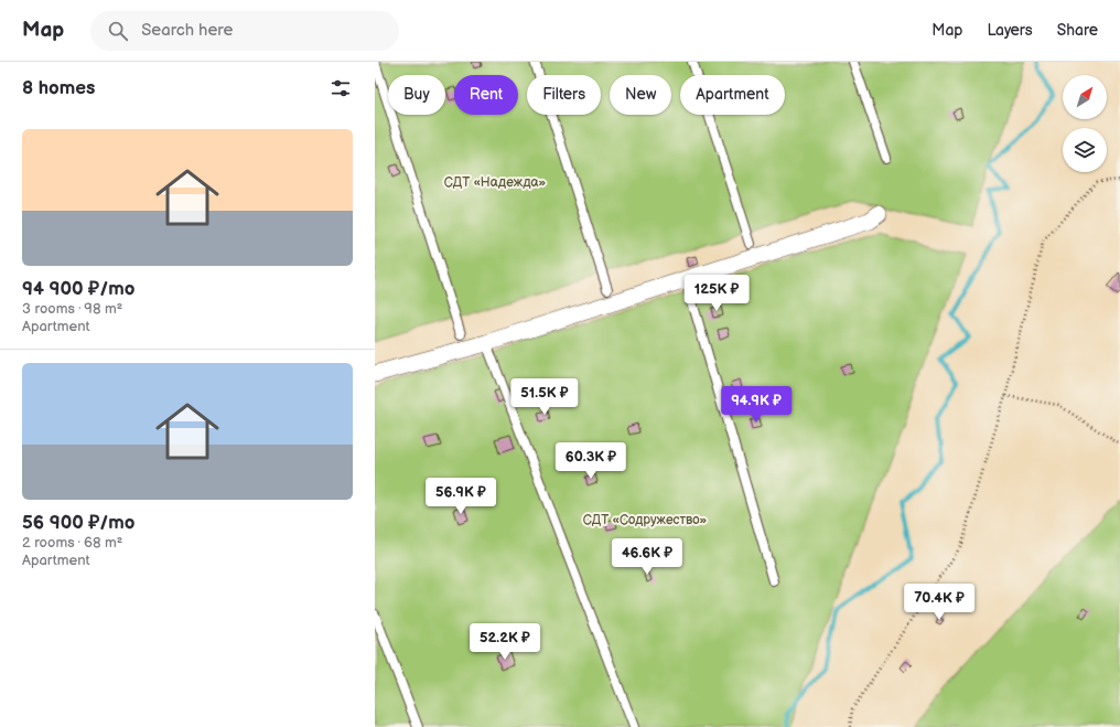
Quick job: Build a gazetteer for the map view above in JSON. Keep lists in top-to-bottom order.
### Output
{
  "parks": ["СДТ «Надежда»", "СДТ «Содружество»"],
  "north": "top right",
  "page": {
    "header": "Map",
    "search": "Search here",
    "nav": ["Map", "Layers", "Share"],
    "heading": "8 homes",
    "chip": [
      "Buy",
      "Rent",
      "Filters",
      "New",
      "Apartment"
    ],
    "list": [
      {
        "name": "94 900 ₽/mo",
        "note": "3 rooms · 98 m² · Apartment"
      },
      {
        "name": "56 900 ₽/mo",
        "note": "2 rooms · 68 m² · Apartment"
      }
    ],
    "price": [
      "125K ₽",
      "51.5K ₽",
      "94.9K ₽",
      "60.3K ₽",
      "56.9K ₽",
      "46.6K ₽",
      "70.4K ₽",
      "52.2K ₽"
    ]
  }
}
